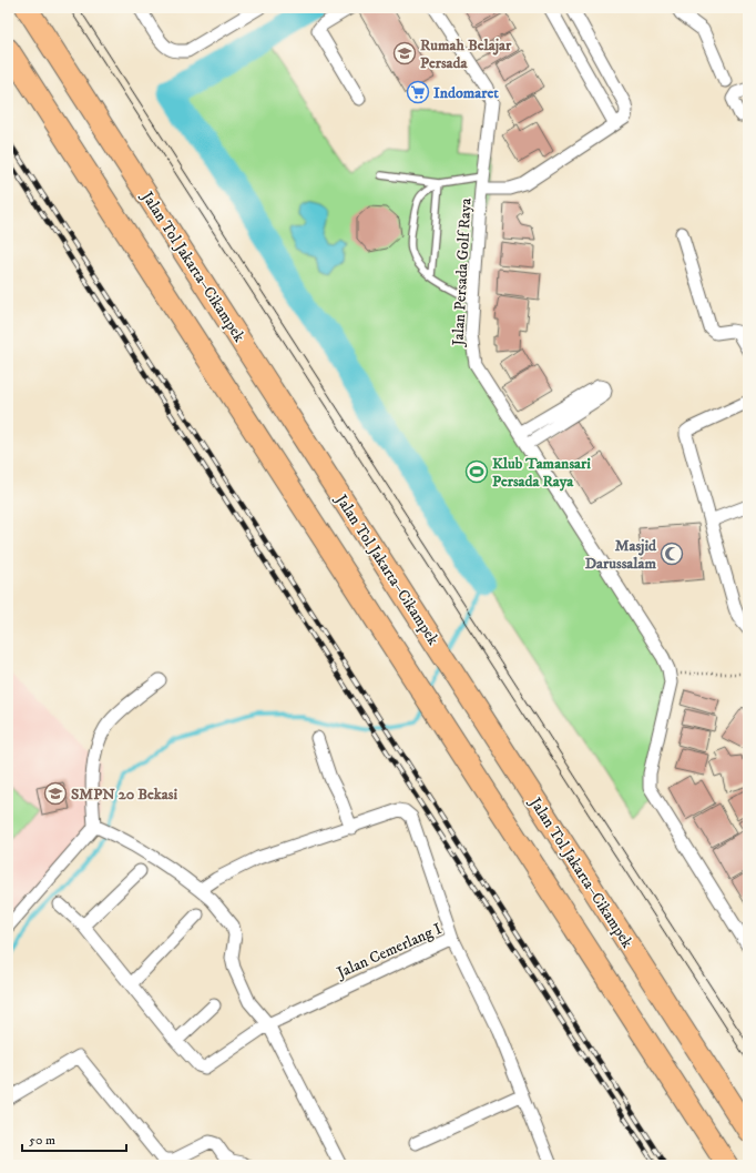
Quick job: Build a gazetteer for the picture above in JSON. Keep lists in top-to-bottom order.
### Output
{
  "streets": {
    "highway": ["Jalan Tol Jakarta–Cikampek"],
    "street": ["Jalan Persada Golf Raya", "Jalan Cemerlang I"]
  },
  "places": {
    "school or university": ["Rumah Belajar Persada", "SMPN 20 Bekasi"],
    "supermarket": ["Indomaret"],
    "sports": ["Klub Tamansari Persada Raya"],
    "mosque": ["Masjid Darussalam"]
  },
  "scale_bar": "50 m"
}
